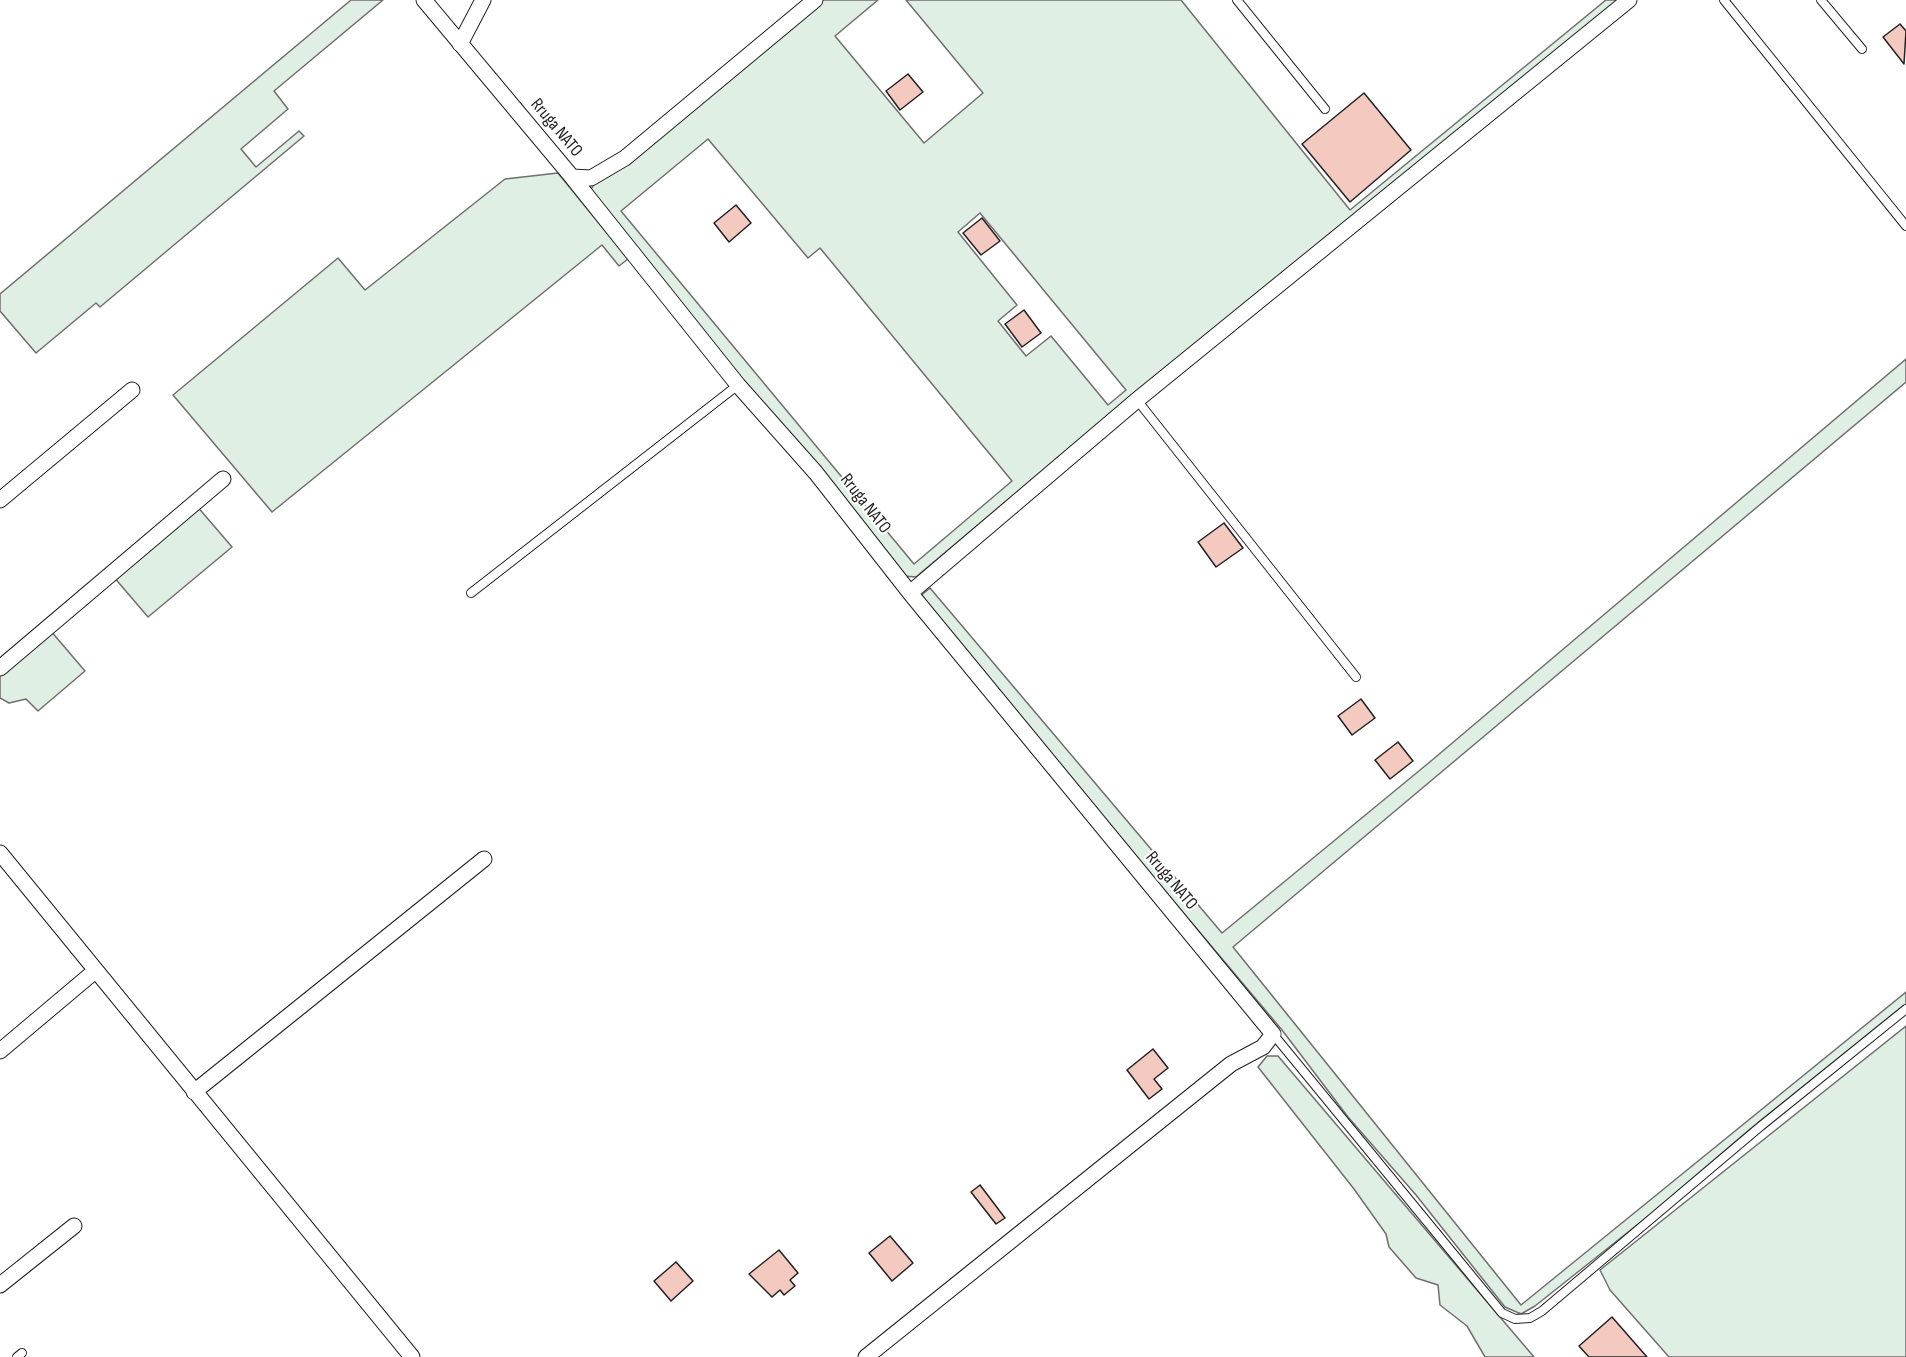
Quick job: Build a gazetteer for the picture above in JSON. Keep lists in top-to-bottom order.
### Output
{
  "streets": {
    "street": ["Rruga NATO"]
  }
}
